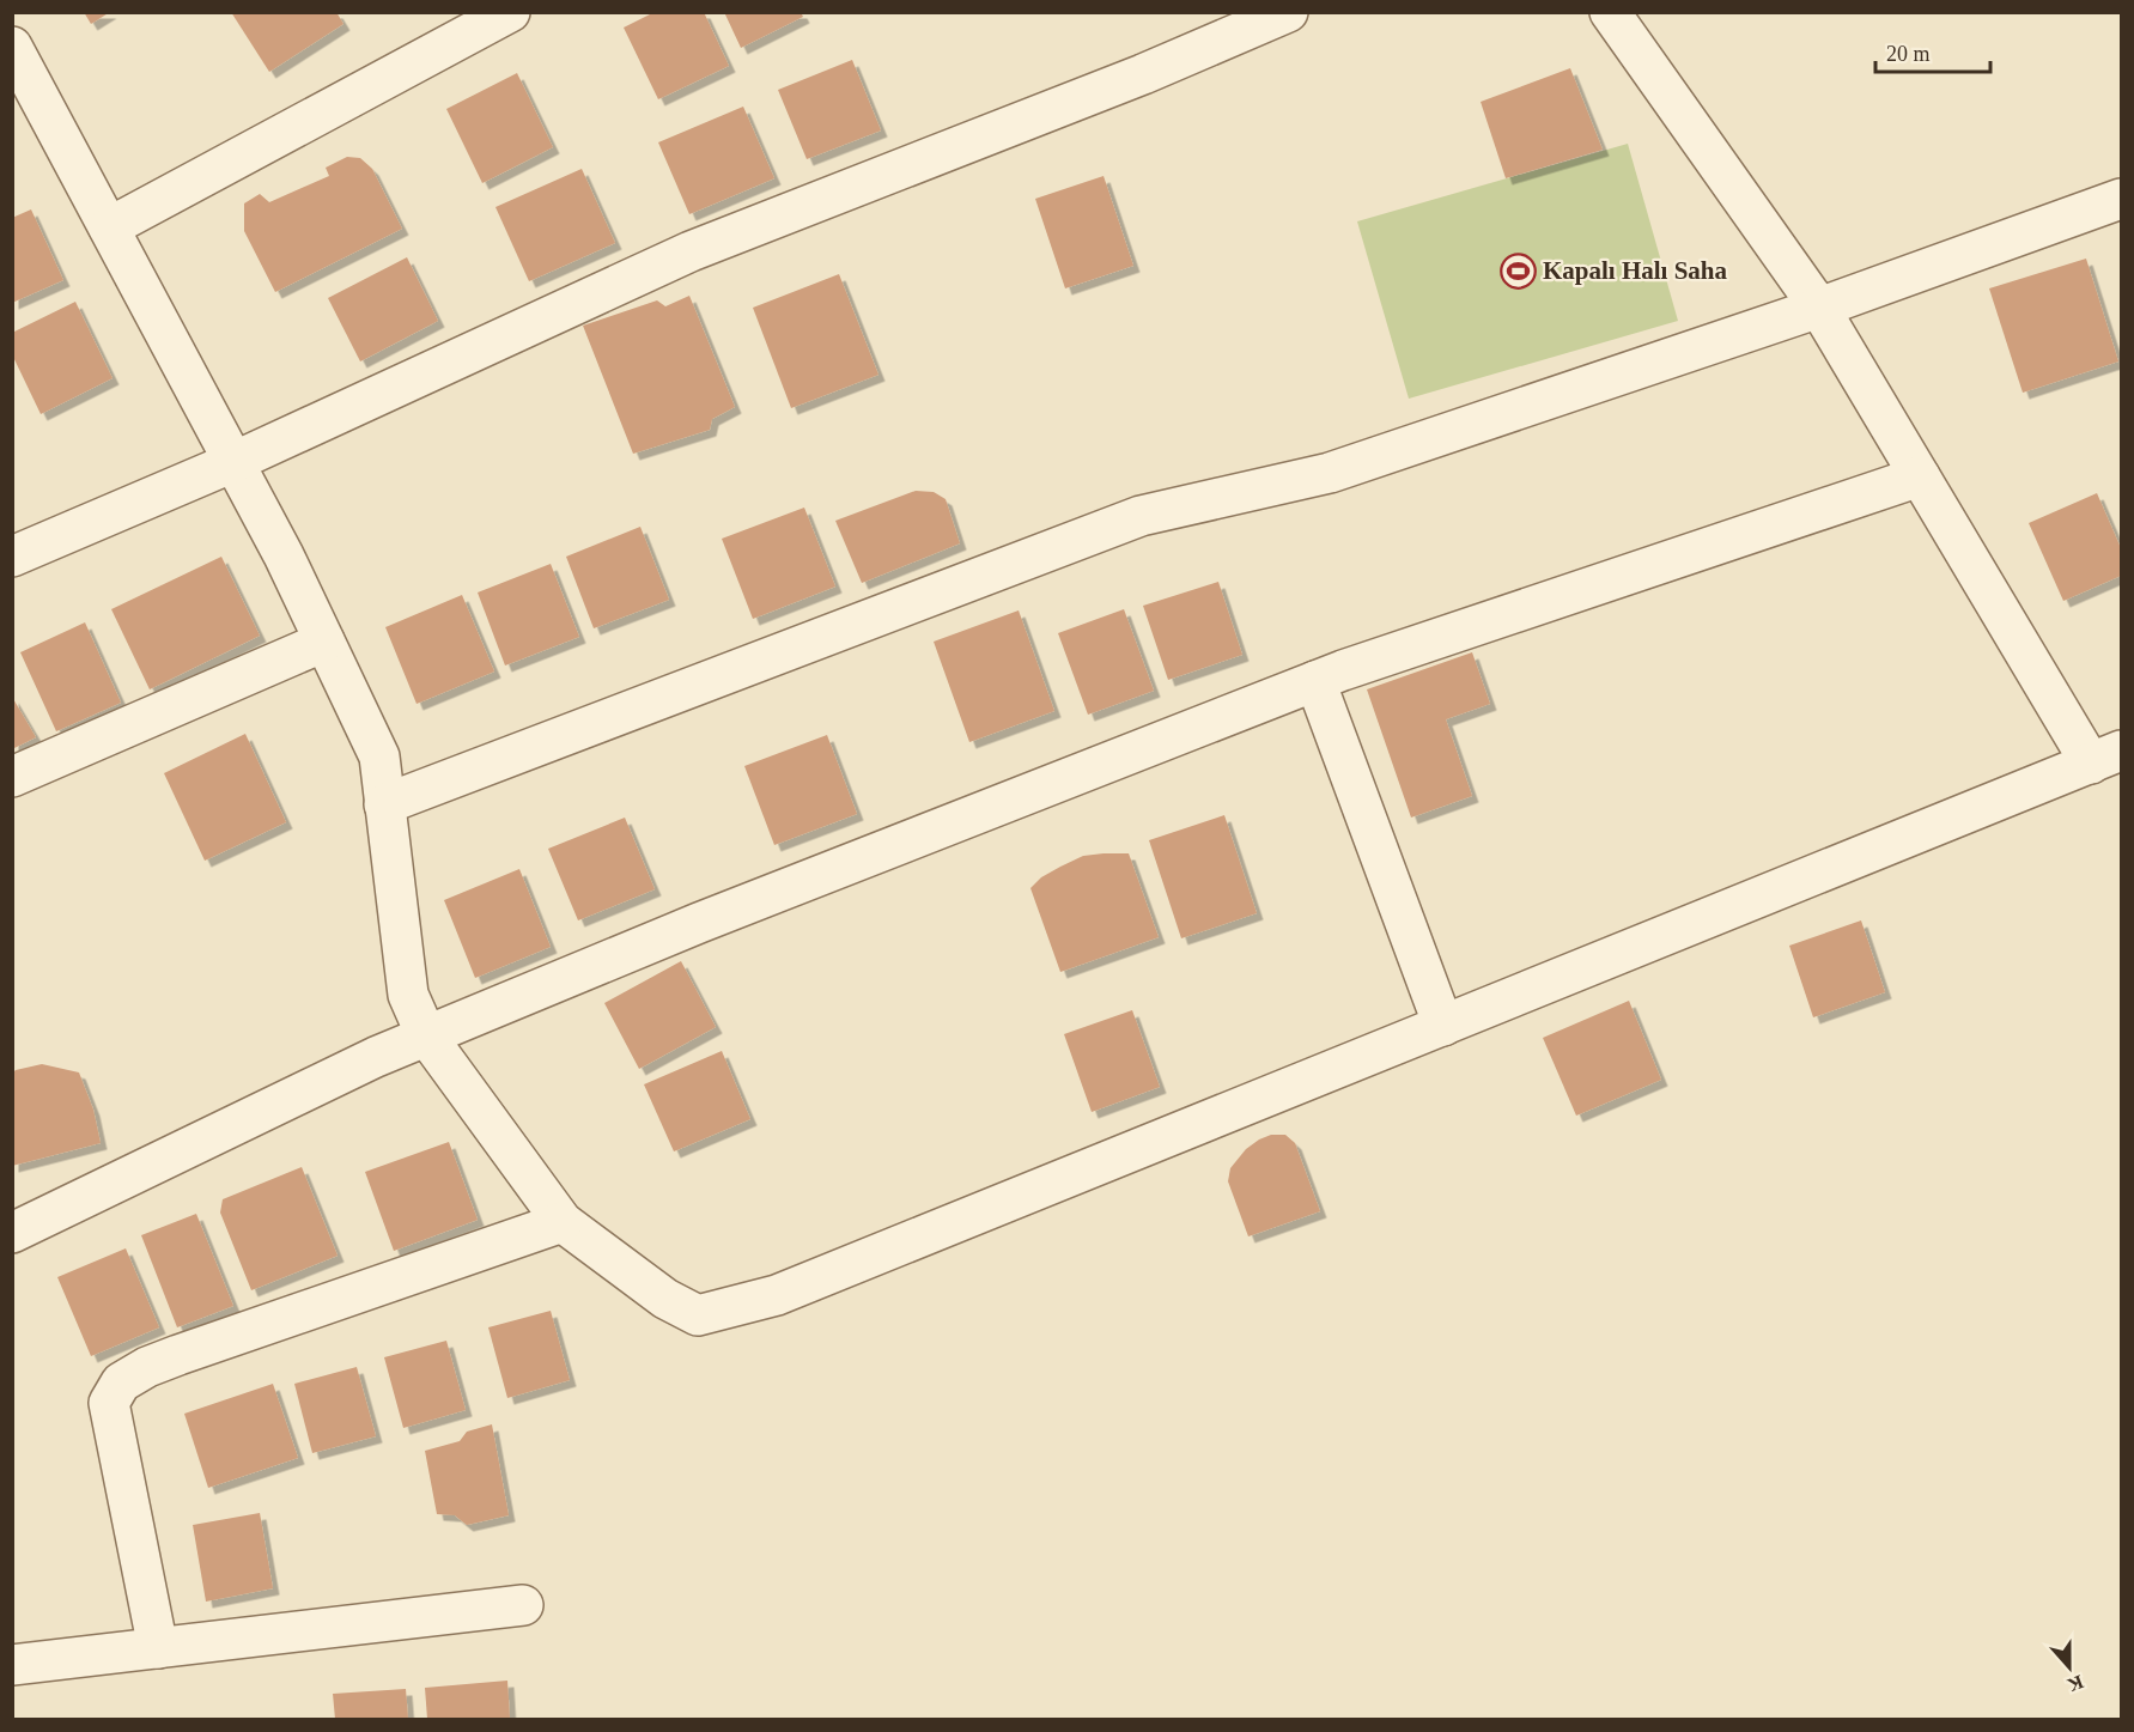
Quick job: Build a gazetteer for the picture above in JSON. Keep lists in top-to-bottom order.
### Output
{
  "places": {
    "sports": ["Kapalı Halı Saha"]
  },
  "scale_bar": "20 m",
  "north": "bottom"
}
